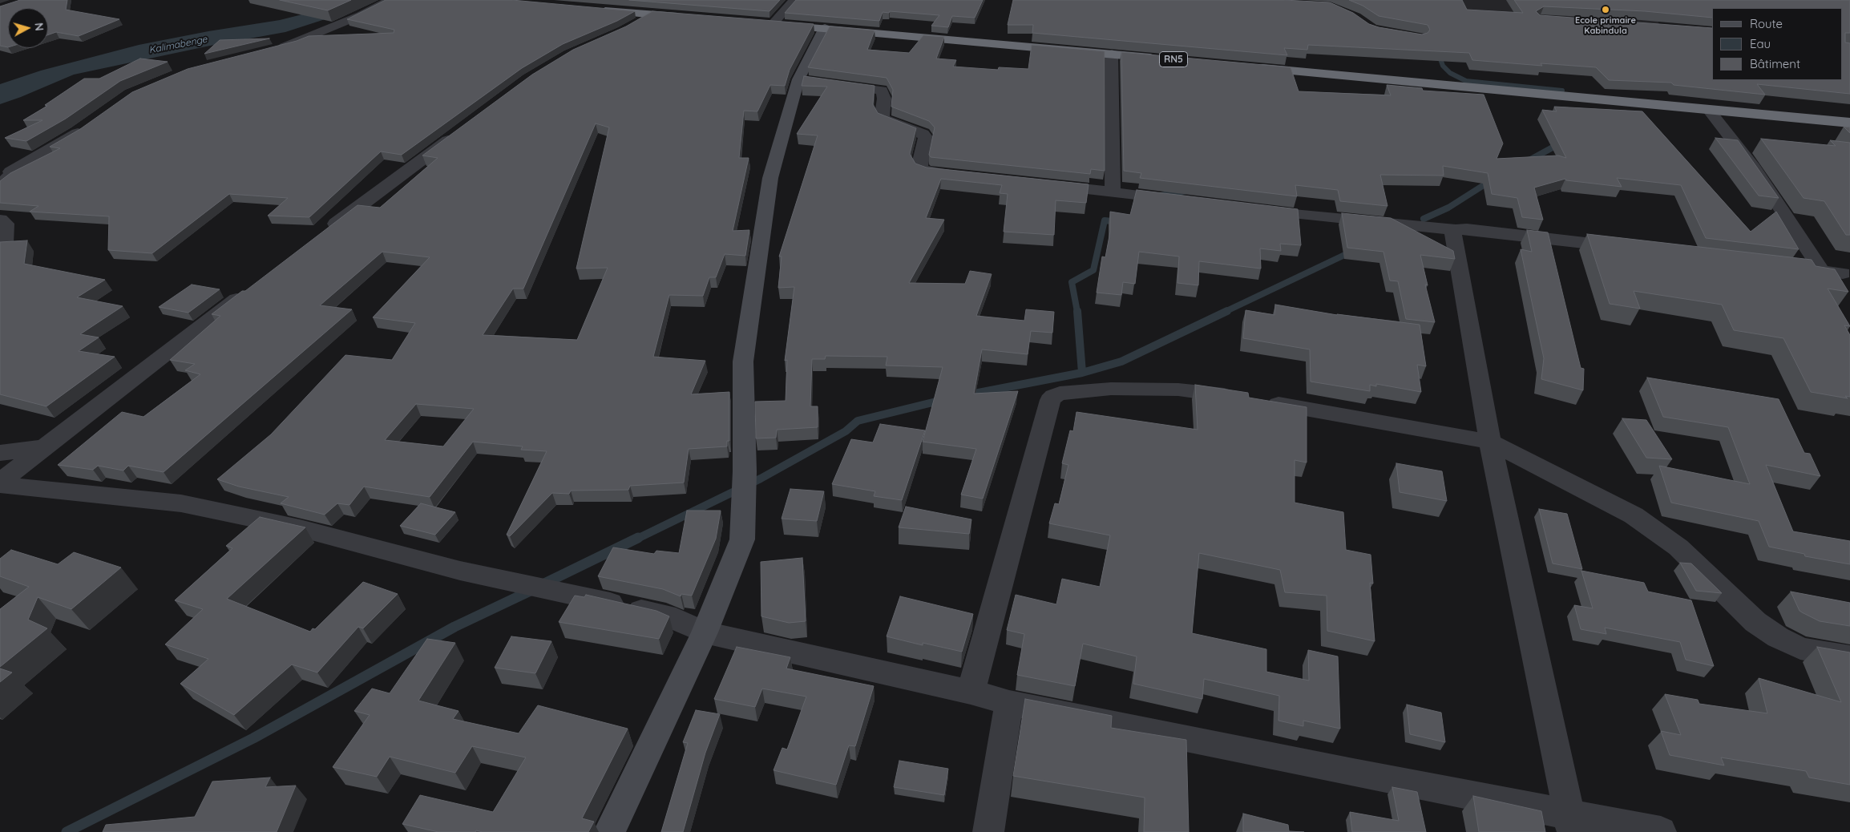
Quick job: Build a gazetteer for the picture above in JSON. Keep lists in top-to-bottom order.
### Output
{
  "streets": {
    "highway": ["RN5"]
  },
  "water": ["Kalimabenge"],
  "places": ["Ecole primaire Kabindula"],
  "legend": ["Route", "Eau", "Bâtiment"],
  "north": "right"
}
